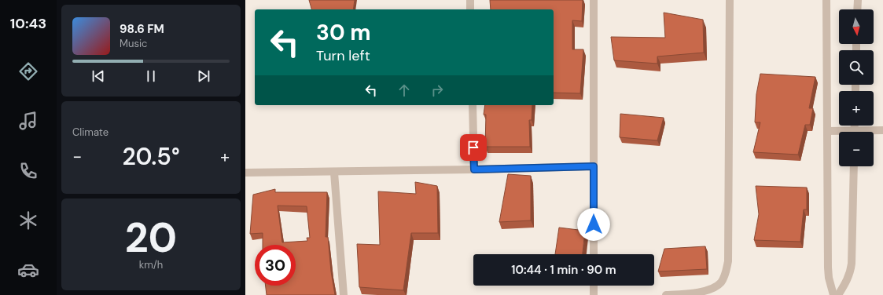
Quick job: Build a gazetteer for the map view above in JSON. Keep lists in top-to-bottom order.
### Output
{
  "north": "bottom",
  "page": {
    "tabs": "10:43",
    "map_buttons": ["+", "−"],
    "turn": ["30 m", "Turn left"],
    "song": ["98.6 FM", "Music"],
    "tile": [
      "Climate",
      ["20", "km/h"]
    ],
    "heat": ["−", "20.5°", "+"],
    "limit": "30",
    "trip": "10:44 · 1 min · 90 m"
  }
}
